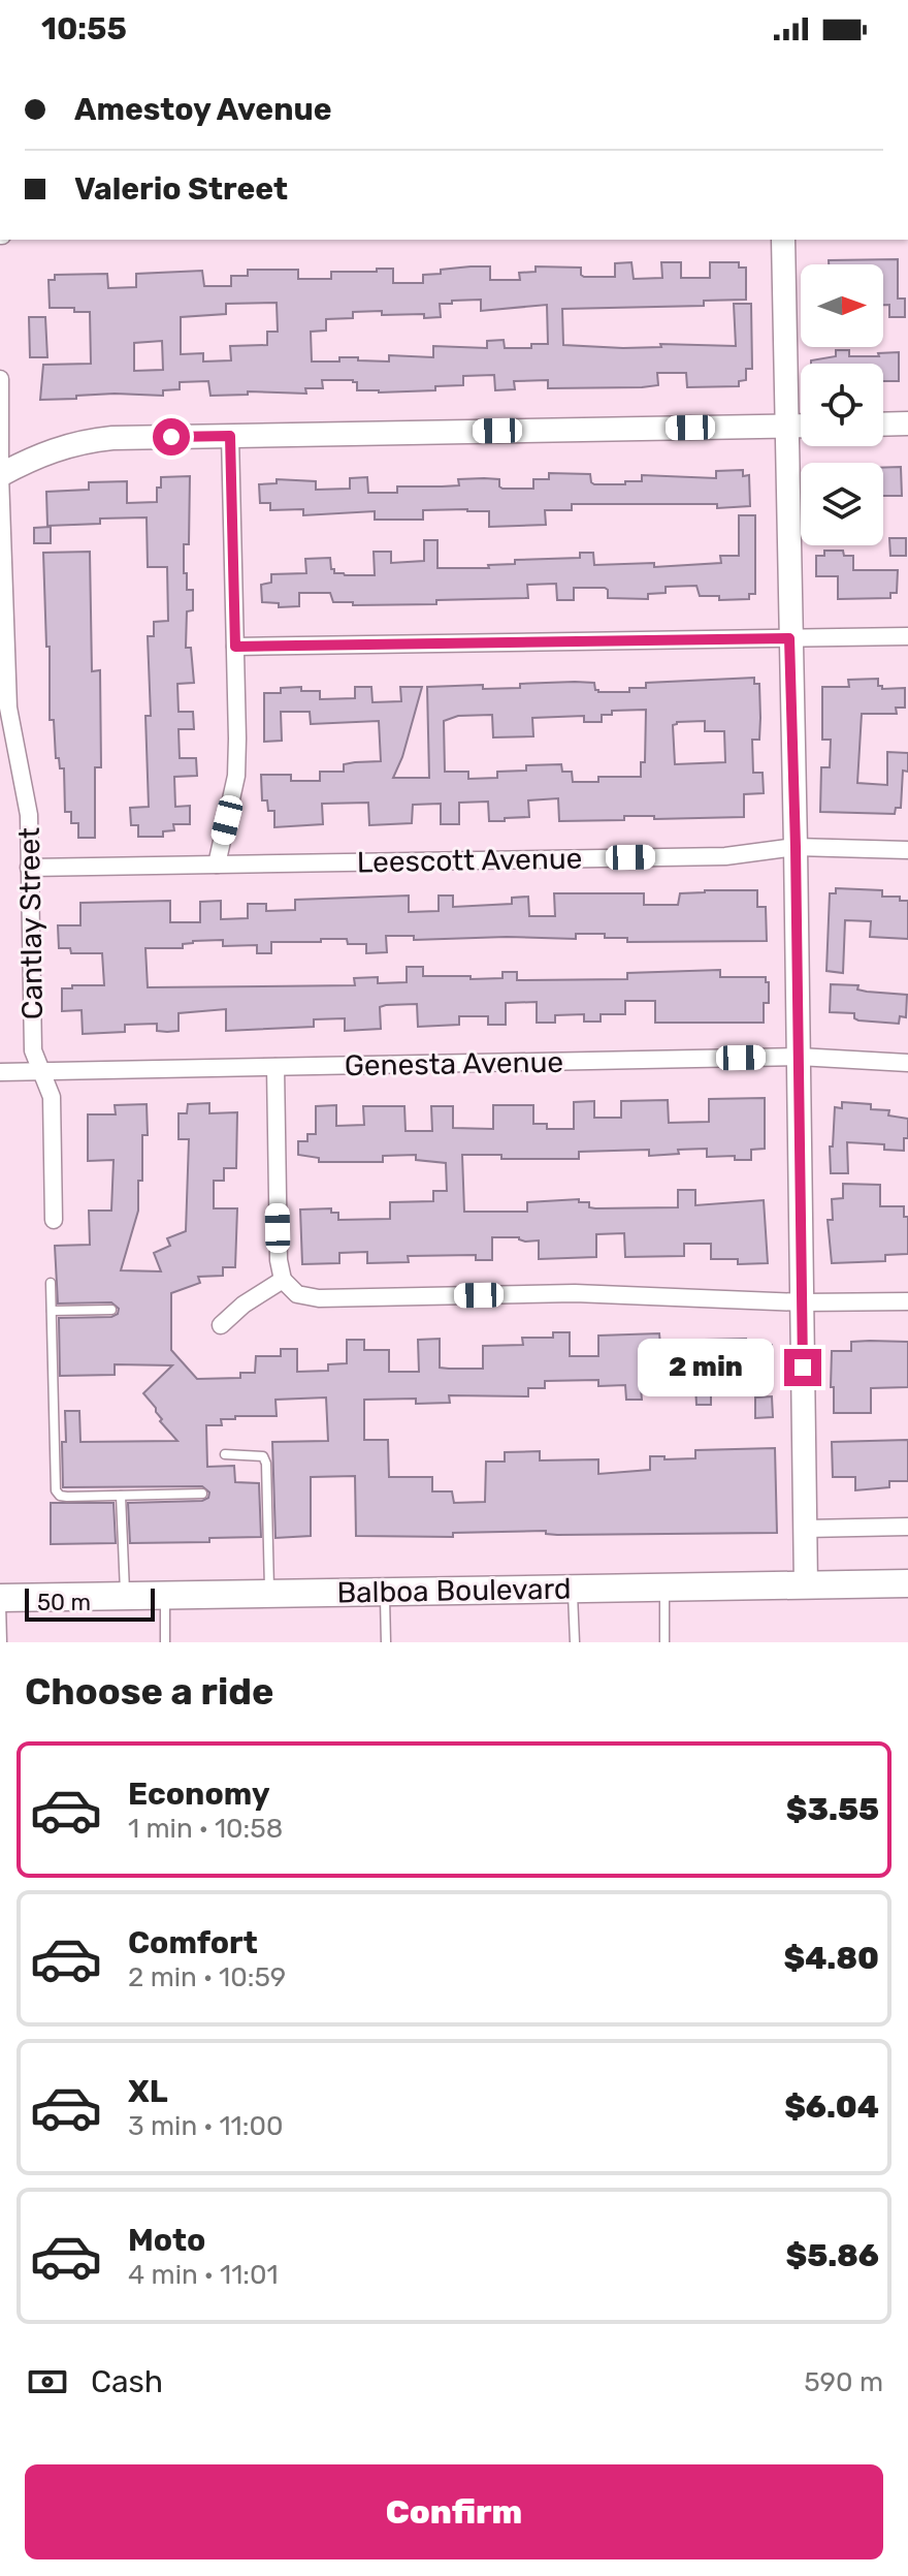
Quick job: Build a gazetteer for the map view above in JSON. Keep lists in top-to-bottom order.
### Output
{
  "streets": {
    "main road": ["Balboa Boulevard"],
    "street": ["Leescott Avenue", "Cantlay Street", "Genesta Avenue"]
  },
  "crossings": [
    ["Leescott Avenue", "Cantlay Street"],
    ["Cantlay Street", "Genesta Avenue"]
  ],
  "scale_bar": "50 m",
  "north": "right",
  "page": {
    "status": "10:55",
    "banner": ["Amestoy Avenue", "Valerio Street"],
    "bubble": "2 min",
    "scale": "50 m",
    "heading": "Choose a ride",
    "list": [
      {
        "name": "Economy",
        "note": "1 min · 10:58",
        "value": "$3.55"
      },
      {
        "name": "Comfort",
        "note": "2 min · 10:59",
        "value": "$4.80"
      },
      {
        "name": "XL",
        "note": "3 min · 11:00",
        "value": "$6.04"
      },
      {
        "name": "Moto",
        "note": "4 min · 11:01",
        "value": "$5.86"
      }
    ],
    "pay": ["Cash", "590 m"],
    "buttons": "Confirm"
  }
}
